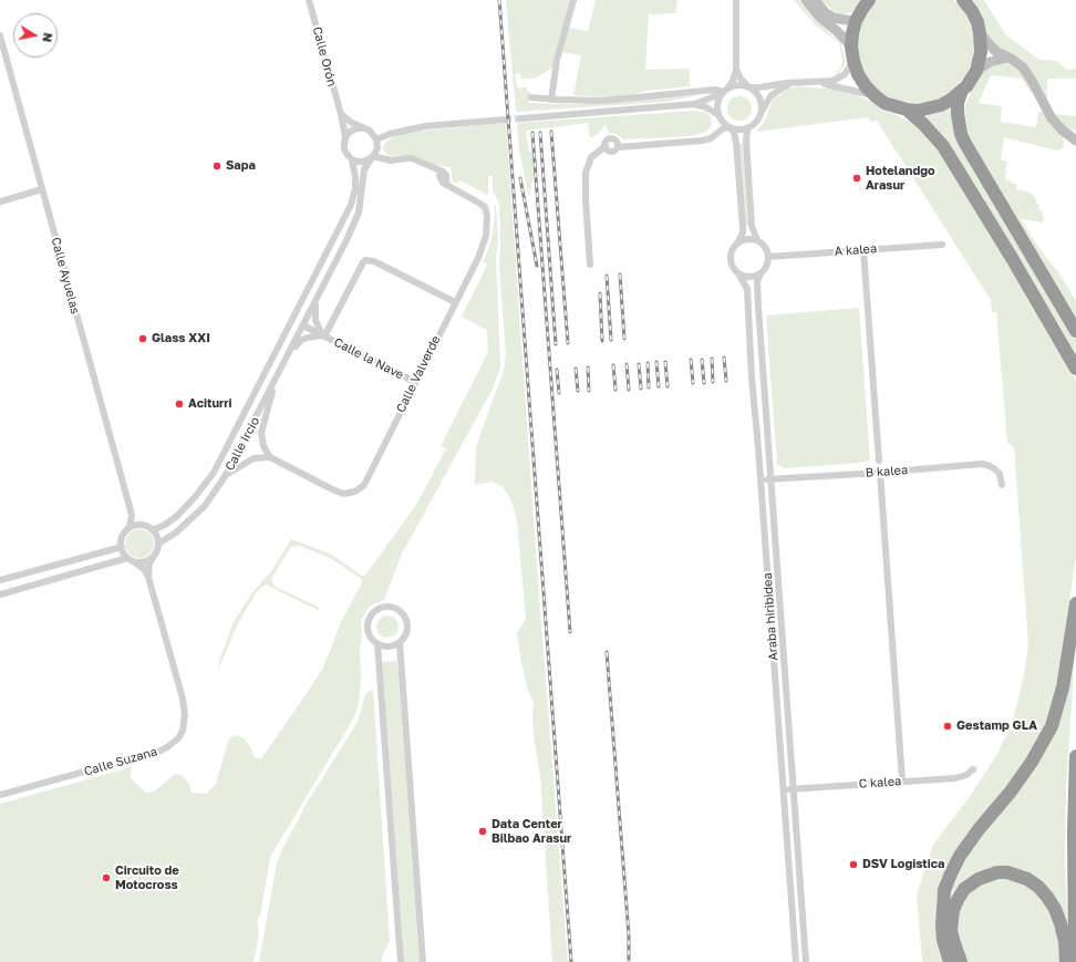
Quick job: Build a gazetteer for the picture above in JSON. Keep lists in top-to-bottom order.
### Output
{
  "streets": {
    "street": [
      "Calle Orón",
      "A kalea",
      "Calle Ayuelas",
      "Calle la Nave",
      "Calle Valverde",
      "Calle Ircio",
      "B kalea",
      "Araba hiribidea",
      "Calle Suzana",
      "C kalea"
    ]
  },
  "crossings": [
    ["Calle Orón", "Calle Valverde"],
    ["Calle Orón", "Calle Ircio"],
    ["A kalea", "Araba hiribidea"],
    ["Calle la Nave", "Calle Valverde"],
    ["Calle la Nave", "Calle Ircio"],
    ["Calle Valverde", "Calle Ircio"],
    ["Calle Ircio", "Calle Suzana"],
    ["B kalea", "Araba hiribidea"],
    ["Araba hiribidea", "C kalea"]
  ],
  "places": [
    "Sapa",
    "Hotelandgo Arasur",
    "Glass XXI",
    "Aciturri",
    "Gestamp GLA",
    "Data Center Bilbao Arasur",
    "DSV Logistica",
    "Circuito de Motocross"
  ],
  "north": "right"
}
